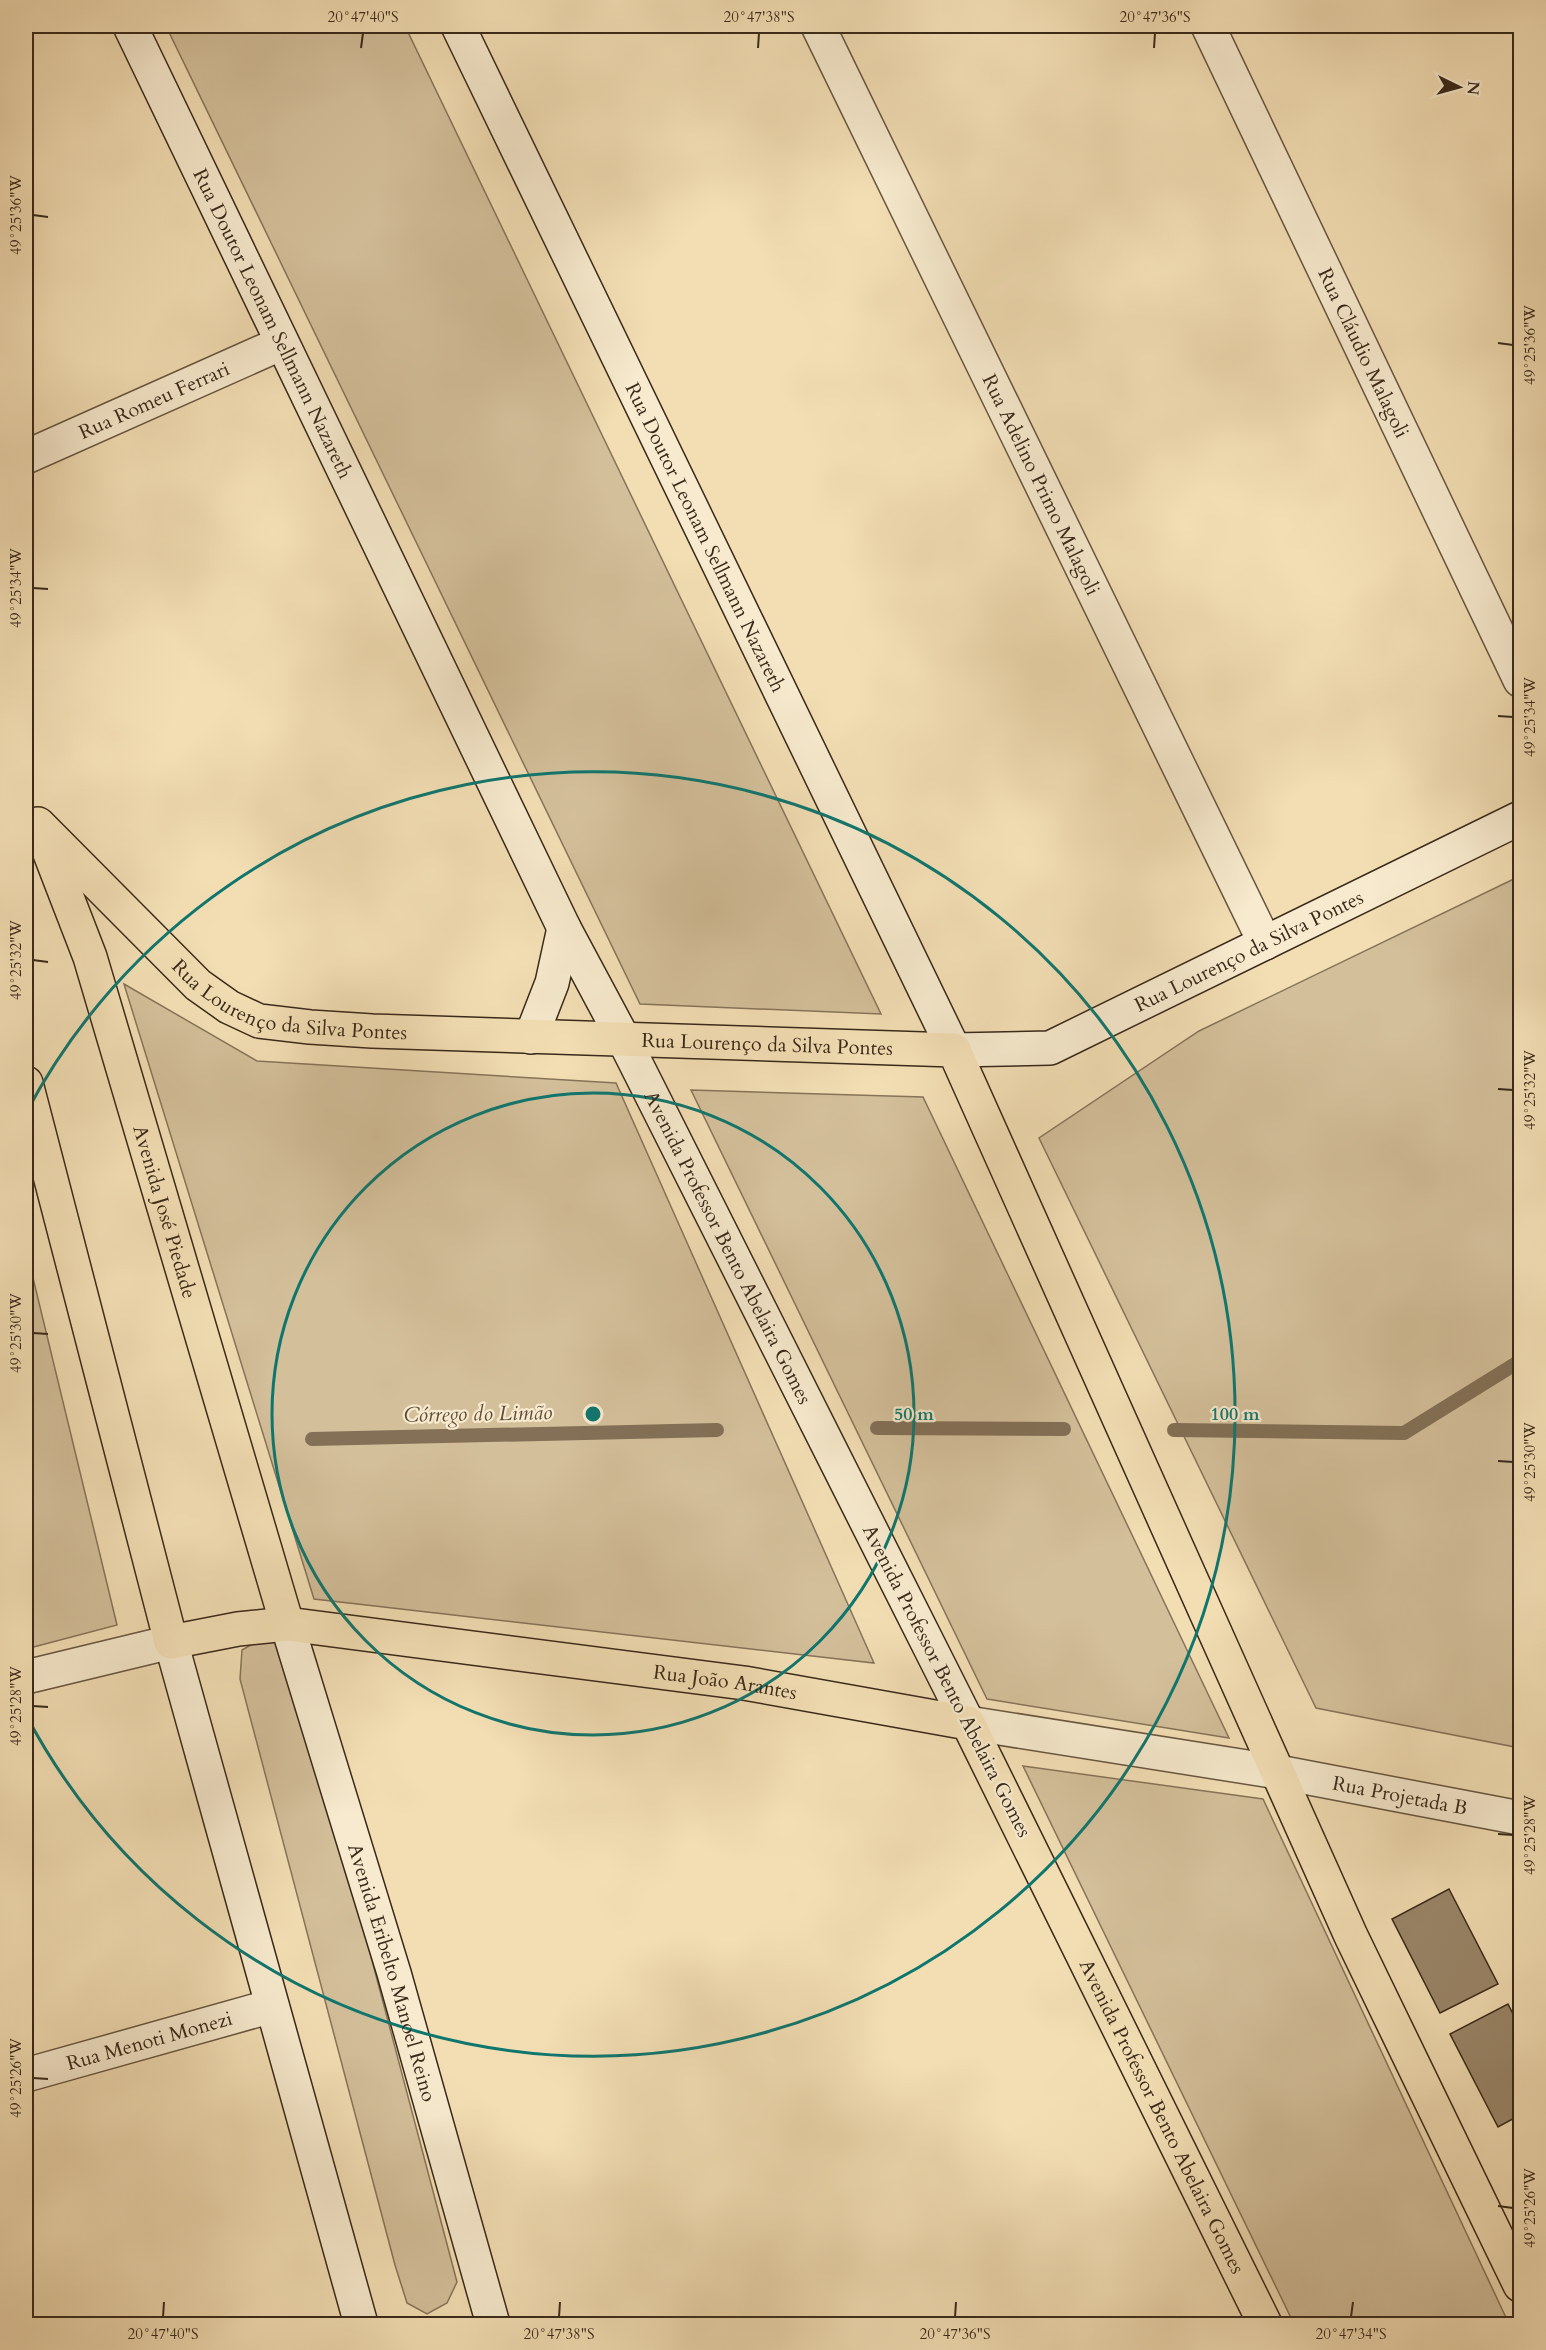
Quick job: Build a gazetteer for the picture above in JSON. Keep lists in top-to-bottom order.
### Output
{
  "streets": {
    "main road": [
      "Rua Lourenço da Silva Pontes",
      "Avenida José Piedade",
      "Avenida Professor Bento Abelaira Gomes",
      "Rua João Arantes"
    ],
    "street": [
      "Rua Doutor Leonam Sellmann Nazareth",
      "Rua Cláudio Malagoli",
      "Rua Romeu Ferrari",
      "Rua Adelino Primo Malagoli",
      "Rua Projetada B",
      "Avenida Eribelto Manoel Reino",
      "Rua Menoti Monezi"
    ]
  },
  "crossings": [
    ["Rua Doutor Leonam Sellmann Nazareth", "Rua Romeu Ferrari"],
    ["Rua Doutor Leonam Sellmann Nazareth", "Rua Lourenço da Silva Pontes"],
    ["Rua Doutor Leonam Sellmann Nazareth", "Avenida Professor Bento Abelaira Gomes"],
    ["Rua Adelino Primo Malagoli", "Rua Lourenço da Silva Pontes"],
    ["Rua Lourenço da Silva Pontes", "Avenida José Piedade"],
    ["Rua Lourenço da Silva Pontes", "Avenida Professor Bento Abelaira Gomes"],
    ["Avenida José Piedade", "Rua João Arantes"],
    ["Avenida José Piedade", "Avenida Eribelto Manoel Reino"],
    ["Avenida Professor Bento Abelaira Gomes", "Rua João Arantes"],
    ["Rua João Arantes", "Rua Projetada B"],
    ["Rua João Arantes", "Avenida Eribelto Manoel Reino"]
  ],
  "water": ["Córrego do Limão"],
  "north": "right",
  "coordinates": [
    "20°47'40\"S",
    "20°47'38\"S",
    "20°47'36\"S",
    "49°25'36\"W",
    "49°25'34\"W",
    "49°25'32\"W",
    "49°25'30\"W",
    "49°25'28\"W",
    "49°25'26\"W",
    "20°47'34\"S"
  ],
  "rings": ["50 m", "100 m"]
}
